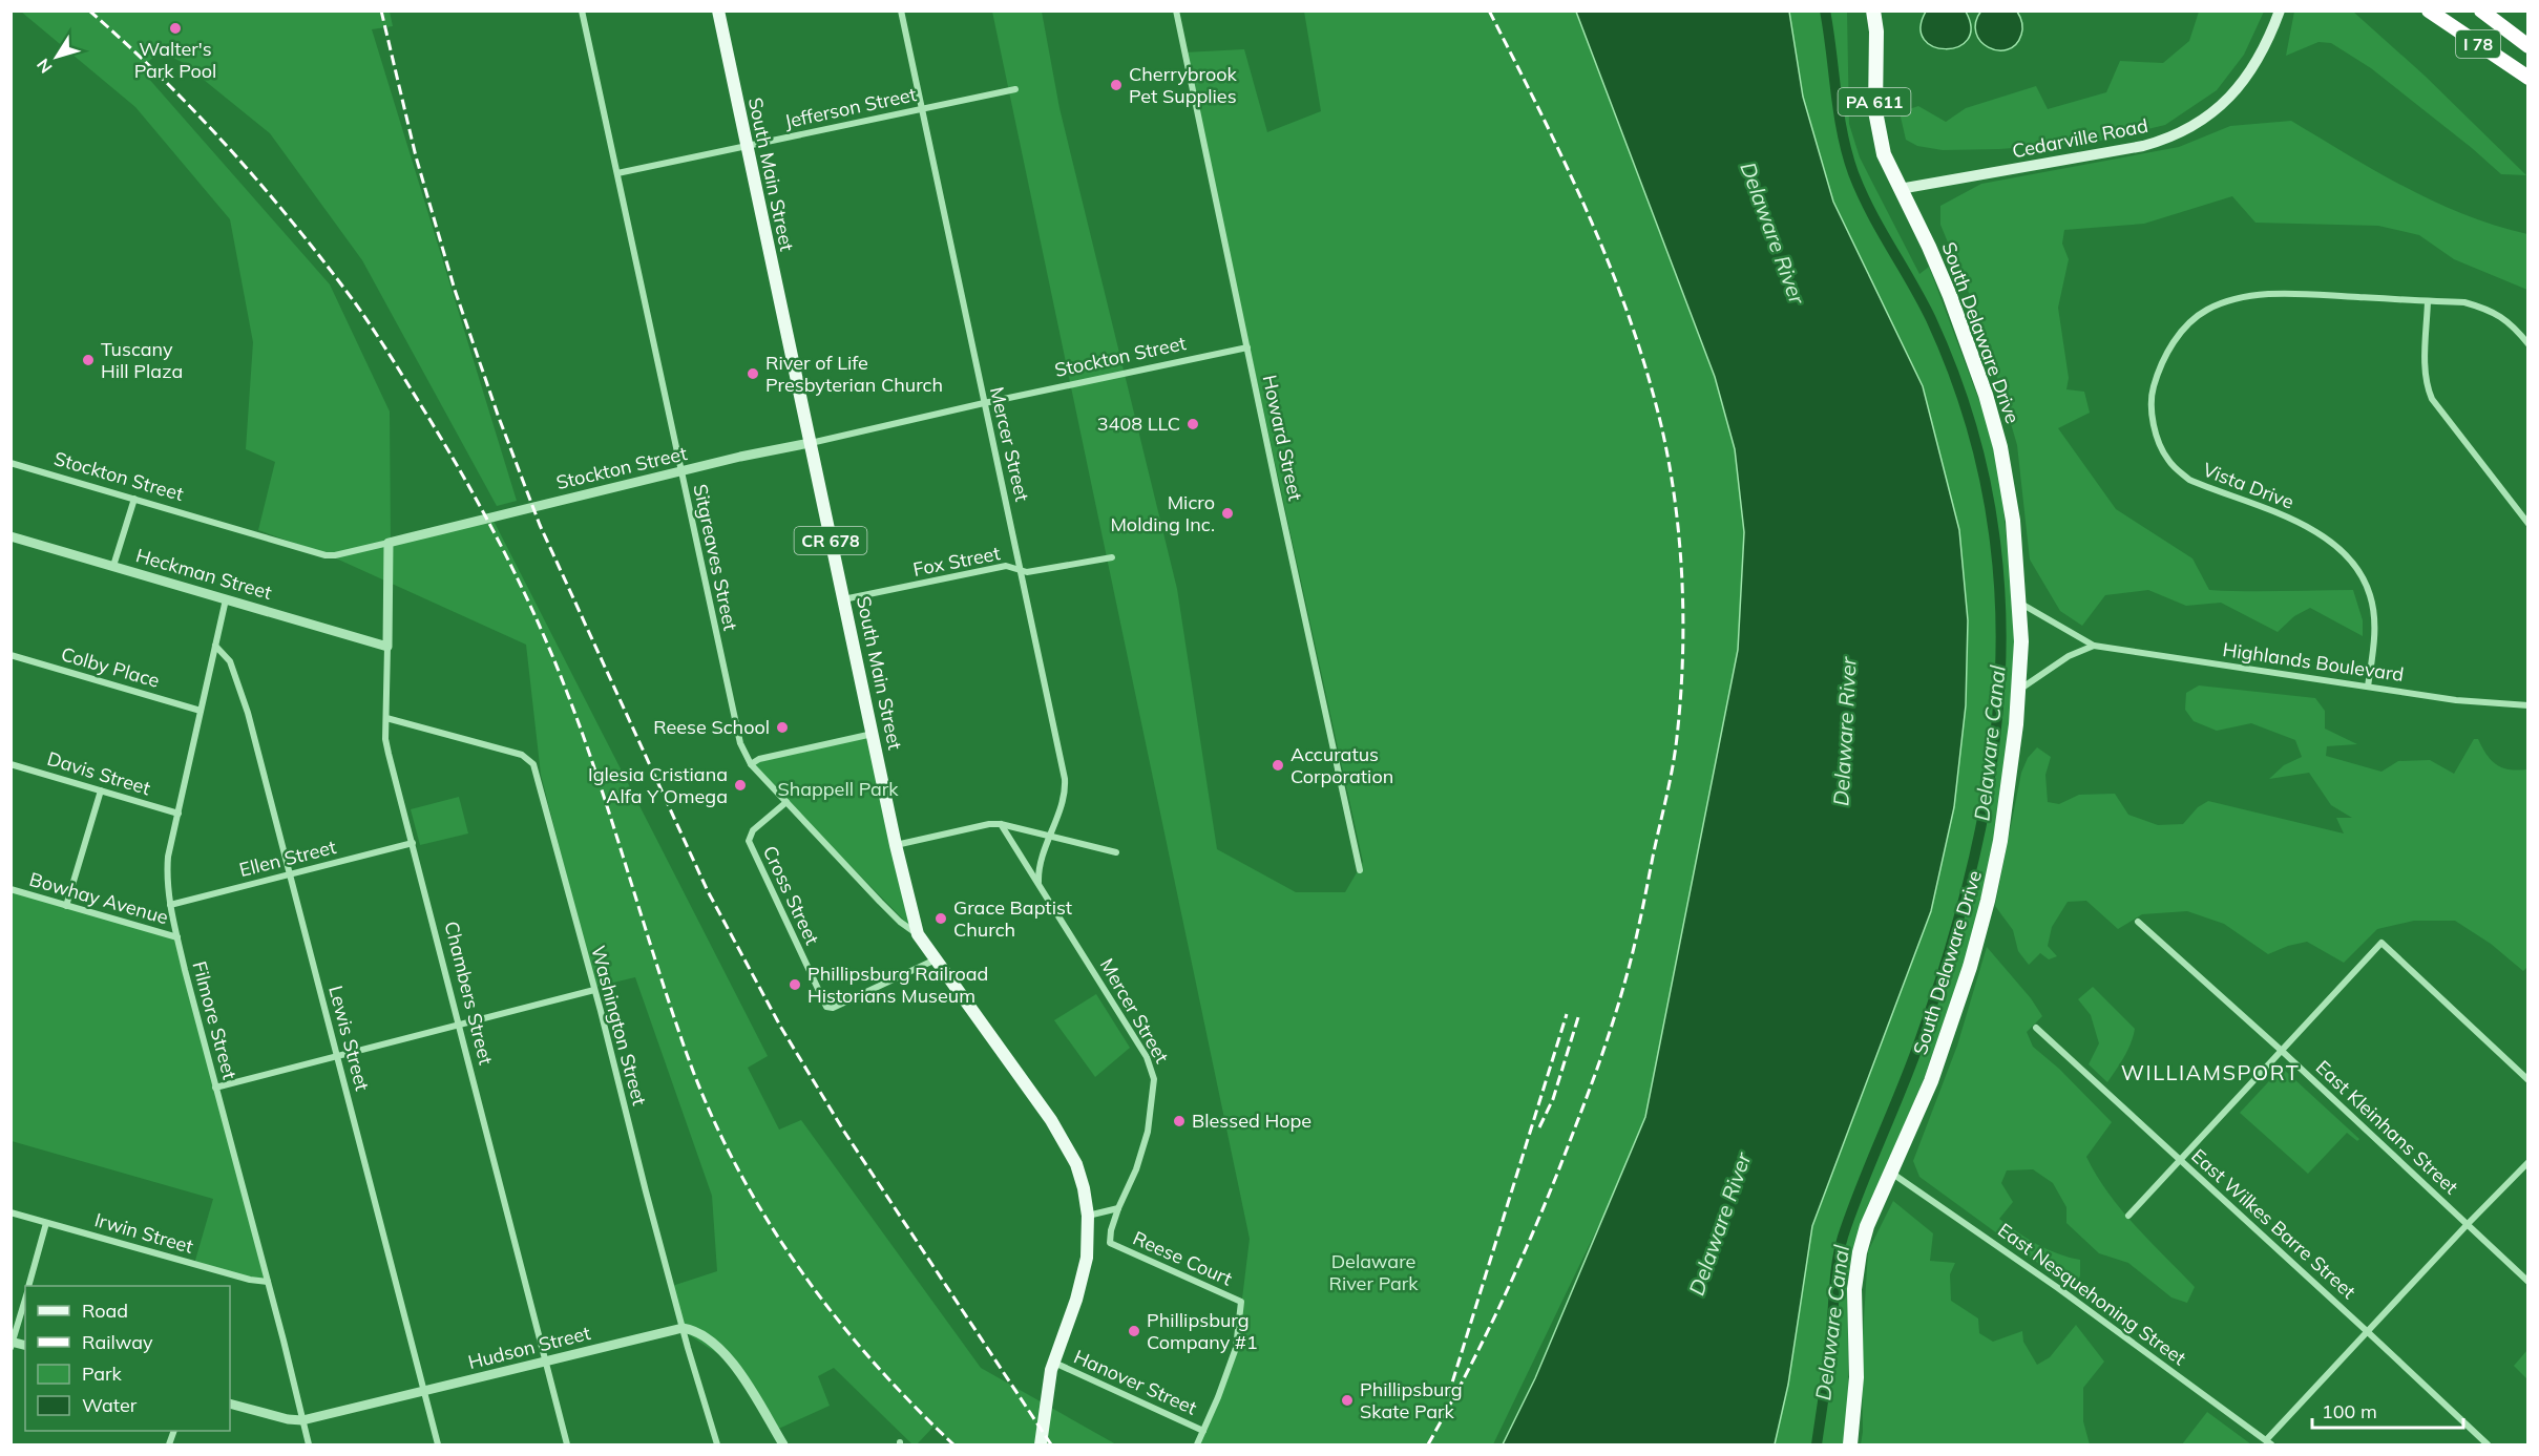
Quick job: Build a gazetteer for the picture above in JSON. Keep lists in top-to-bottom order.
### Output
{
  "streets": {
    "highway": ["I 78", "PA 611", "South Delaware Drive"],
    "main road": ["Cedarville Road", "South Main Street", "CR 678"],
    "street": [
      "Jefferson Street",
      "Stockton Street",
      "Howard Street",
      "Mercer Street",
      "Vista Drive",
      "Sitgreaves Street",
      "Fox Street",
      "Heckman Street",
      "Highlands Boulevard",
      "Colby Place",
      "Davis Street",
      "Ellen Street",
      "Cross Street",
      "Bowhay Avenue",
      "Chambers Street",
      "Filmore Street",
      "Washington Street",
      "Lewis Street",
      "East Kleinhans Street",
      "East Wilkes Barre Street",
      "Irwin Street",
      "Reese Court",
      "East Nesquehoning Street",
      "Hudson Street",
      "Hanover Street"
    ]
  },
  "crossings": [
    ["Jefferson Street", "South Main Street"],
    ["Jefferson Street", "Mercer Street"],
    ["Jefferson Street", "Sitgreaves Street"],
    ["Cedarville Road", "South Delaware Drive"],
    ["South Main Street", "Stockton Street"],
    ["South Main Street", "Sitgreaves Street"],
    ["South Main Street", "Fox Street"],
    ["South Main Street", "Cross Street"],
    ["South Main Street", "Hanover Street"],
    ["South Delaware Drive", "Highlands Boulevard"],
    ["South Delaware Drive", "East Nesquehoning Street"],
    ["Stockton Street", "Howard Street"],
    ["Stockton Street", "Mercer Street"],
    ["Stockton Street", "Sitgreaves Street"],
    ["Stockton Street", "Chambers Street"],
    ["Mercer Street", "Fox Street"],
    ["Mercer Street", "Reese Court"],
    ["Vista Drive", "Highlands Boulevard"],
    ["Sitgreaves Street", "Cross Street"],
    ["Heckman Street", "Chambers Street"],
    ["Heckman Street", "Filmore Street"],
    ["Colby Place", "Filmore Street"],
    ["Davis Street", "Filmore Street"],
    ["Ellen Street", "Chambers Street"],
    ["Ellen Street", "Filmore Street"],
    ["Ellen Street", "Lewis Street"],
    ["Bowhay Avenue", "Filmore Street"],
    ["Chambers Street", "Washington Street"],
    ["Chambers Street", "Hudson Street"],
    ["Filmore Street", "Lewis Street"],
    ["Filmore Street", "Irwin Street"],
    ["Filmore Street", "Hudson Street"],
    ["Washington Street", "Hudson Street"],
    ["Lewis Street", "Hudson Street"],
    ["Reese Court", "Hanover Street"]
  ],
  "districts": ["WILLIAMSPORT"],
  "water": ["Delaware River", "Delaware Canal"],
  "parks": ["Shappell Park", "Delaware River Park"],
  "places": [
    "Walter's Park Pool",
    "Cherrybrook Pet Supplies",
    "Tuscany Hill Plaza",
    "River of Life Presbyterian Church",
    "3408 LLC",
    "Micro Molding Inc.",
    "Reese School",
    "Accuratus Corporation",
    "Iglesia Cristiana Alfa Y Omega",
    "Grace Baptist Church",
    "Phillipsburg Railroad Historians Museum",
    "Blessed Hope",
    "Phillipsburg Company #1",
    "Phillipsburg Skate Park"
  ],
  "legend": [
    "Road",
    "Railway",
    "Park",
    "Water"
  ],
  "scale_bar": "100 m",
  "north": "bottom left"
}
